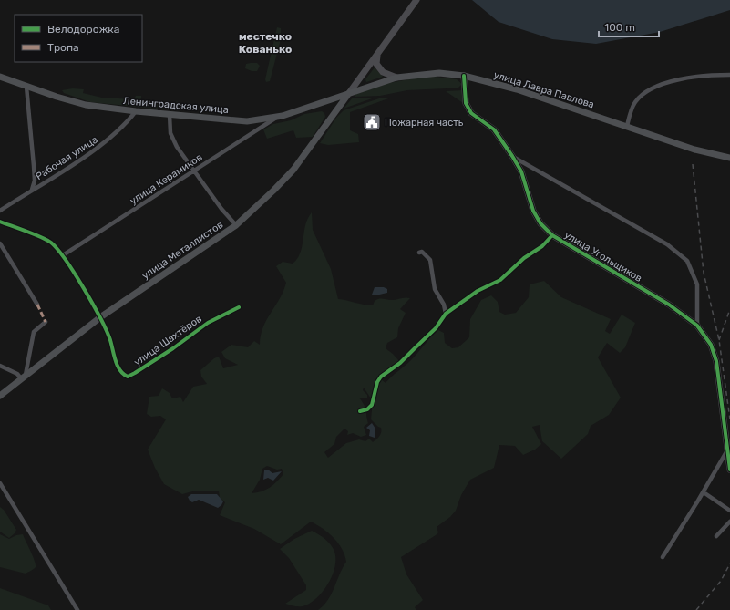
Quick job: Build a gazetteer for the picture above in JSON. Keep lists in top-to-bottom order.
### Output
{
  "streets": {
    "main road": ["улица Лавра Павлова", "Ленинградская улица", "улица Металлистов"],
    "street": [
      "Рабочая улица",
      "улица Керамиков",
      "улица Угольщиков",
      "улица Шахтёров"
    ]
  },
  "crossings": [
    ["улица Лавра Павлова", "Ленинградская улица"],
    ["улица Лавра Павлова", "улица Металлистов"],
    ["улица Лавра Павлова", "улица Угольщиков"],
    ["Ленинградская улица", "Рабочая улица"],
    ["Ленинградская улица", "улица Керамиков"],
    ["Ленинградская улица", "улица Металлистов"],
    ["улица Металлистов", "улица Шахтёров"]
  ],
  "districts": ["местечко Кованько"],
  "places": {
    "public building": ["Пожарная часть"]
  },
  "legend": ["Велодорожка", "Тропа"],
  "scale_bar": "100 m"
}
